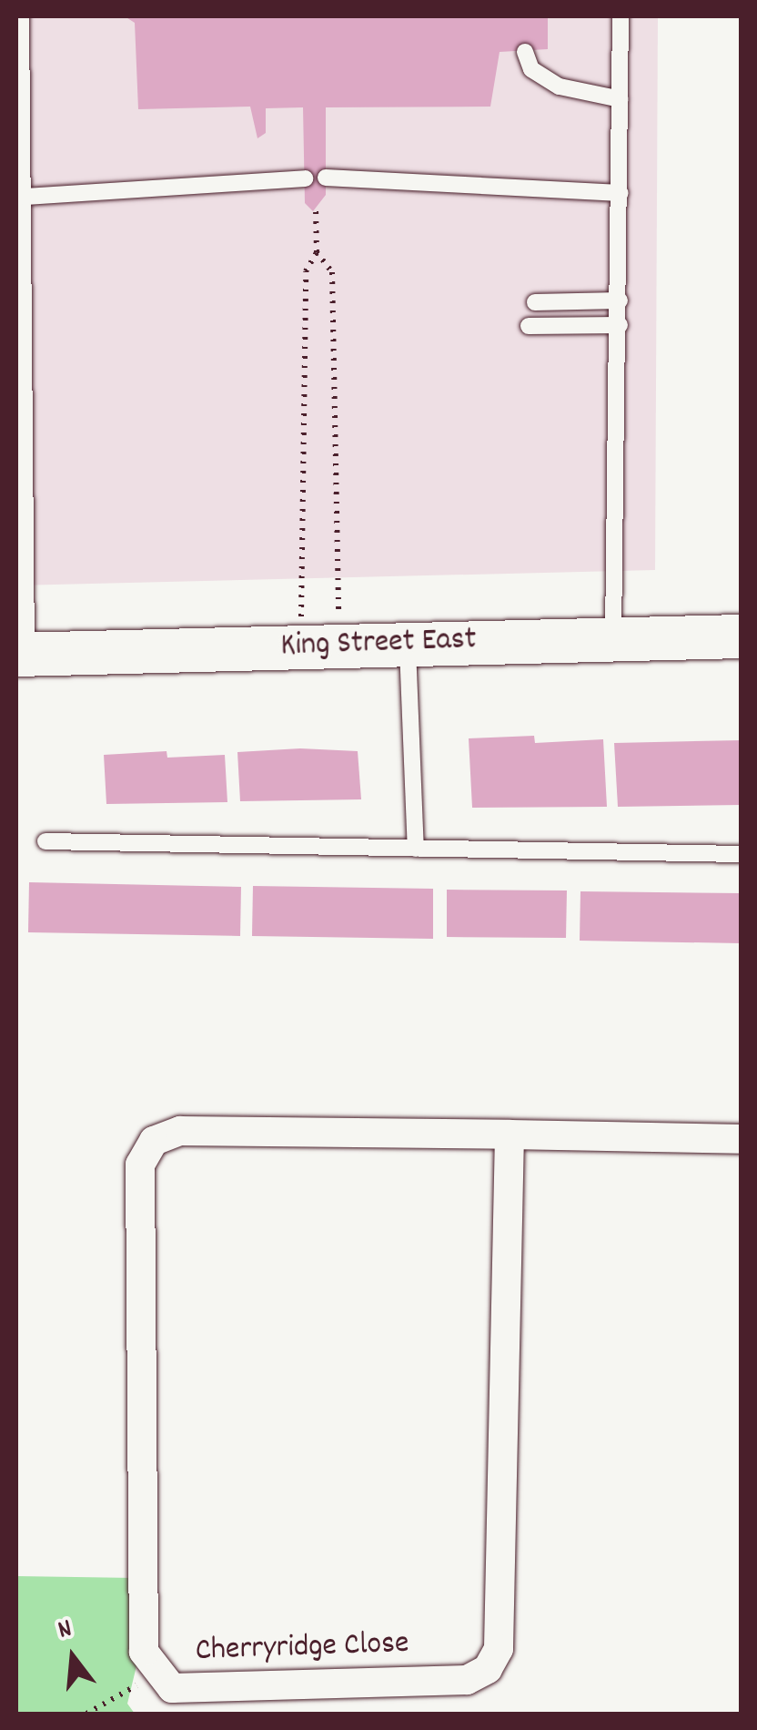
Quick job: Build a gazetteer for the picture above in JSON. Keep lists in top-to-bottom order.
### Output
{
  "streets": {
    "main road": ["King Street East"],
    "street": ["Cherryridge Close"]
  },
  "north": "top"
}
